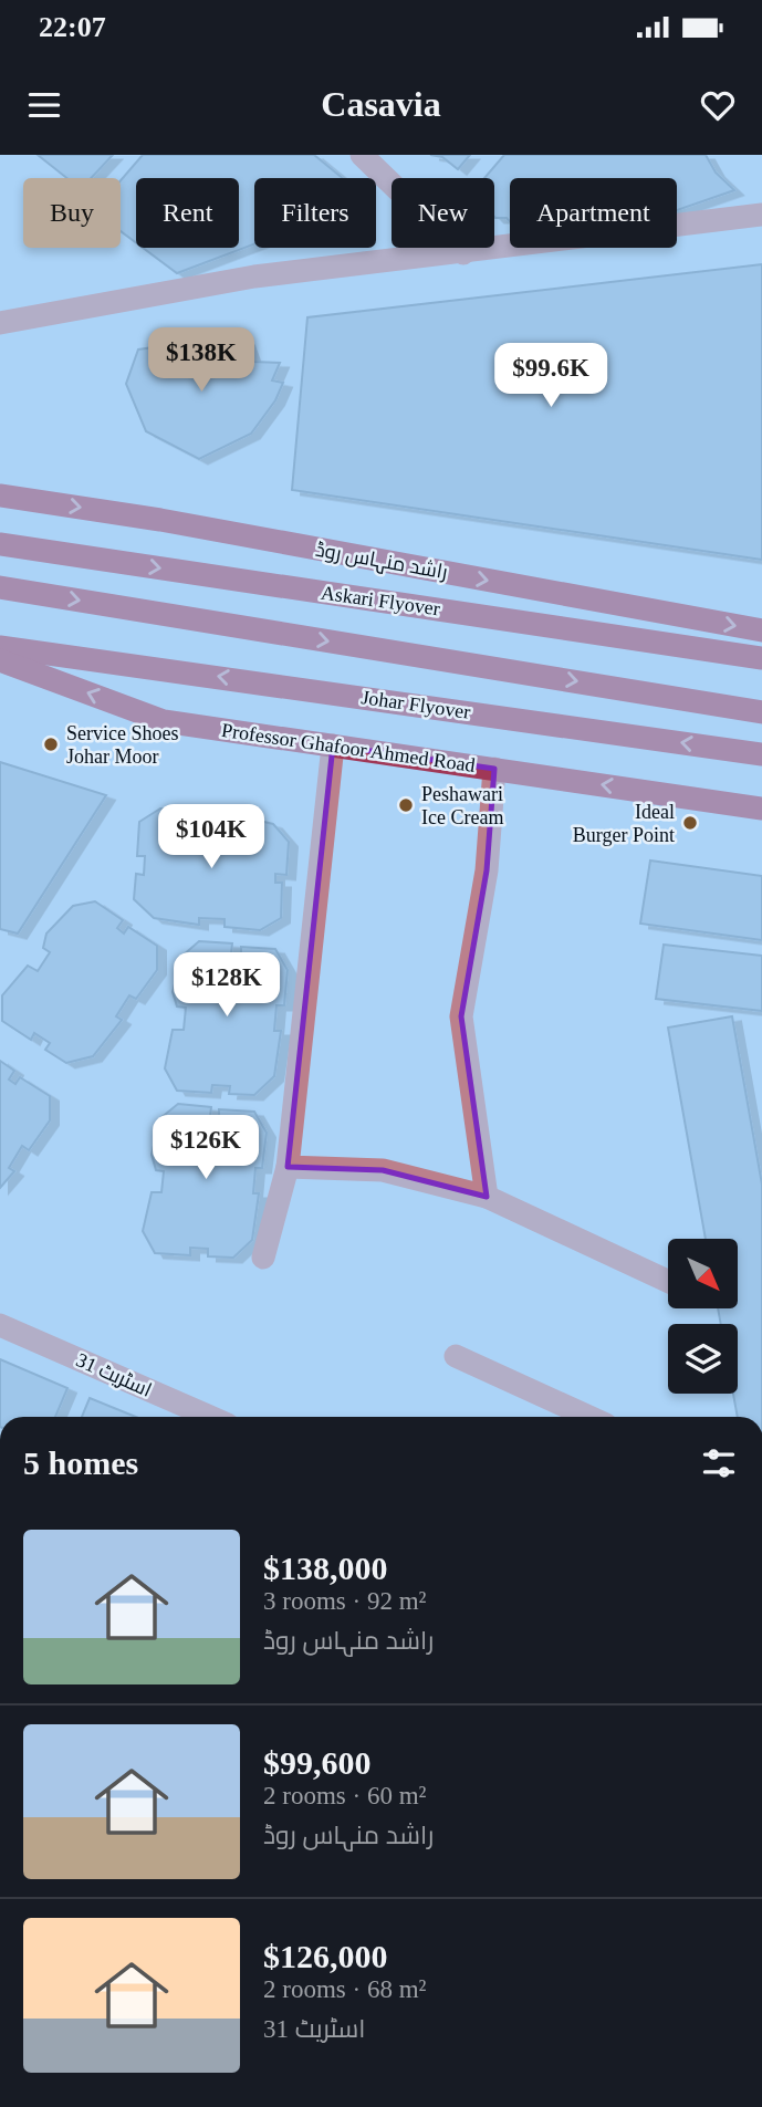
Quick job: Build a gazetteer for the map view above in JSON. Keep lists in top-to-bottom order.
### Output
{
  "streets": {
    "main road": [
      "راشد منہاس روڈ",
      "Askari Flyover",
      "Johar Flyover",
      "Professor Ghafoor Ahmed Road"
    ],
    "street": ["اسٹریٹ 31"]
  },
  "places": ["Service Shoes Johar Moor", "Peshawari Ice Cream", "Ideal Burger Point"],
  "north": "bottom right",
  "page": {
    "status": "22:07",
    "header": "Casavia",
    "chip": [
      "Buy",
      "Rent",
      "Filters",
      "New",
      "Apartment"
    ],
    "price": [
      "$138K",
      "$99.6K",
      "$104K",
      "$128K",
      "$126K"
    ],
    "heading": "5 homes",
    "list": [
      {
        "name": "$138,000",
        "note": "3 rooms · 92 m² · راشد منہاس روڈ"
      },
      {
        "name": "$99,600",
        "note": "2 rooms · 60 m² · راشد منہاس روڈ"
      },
      {
        "name": "$126,000",
        "note": "2 rooms · 68 m² · اسٹریٹ 31"
      }
    ]
  }
}
